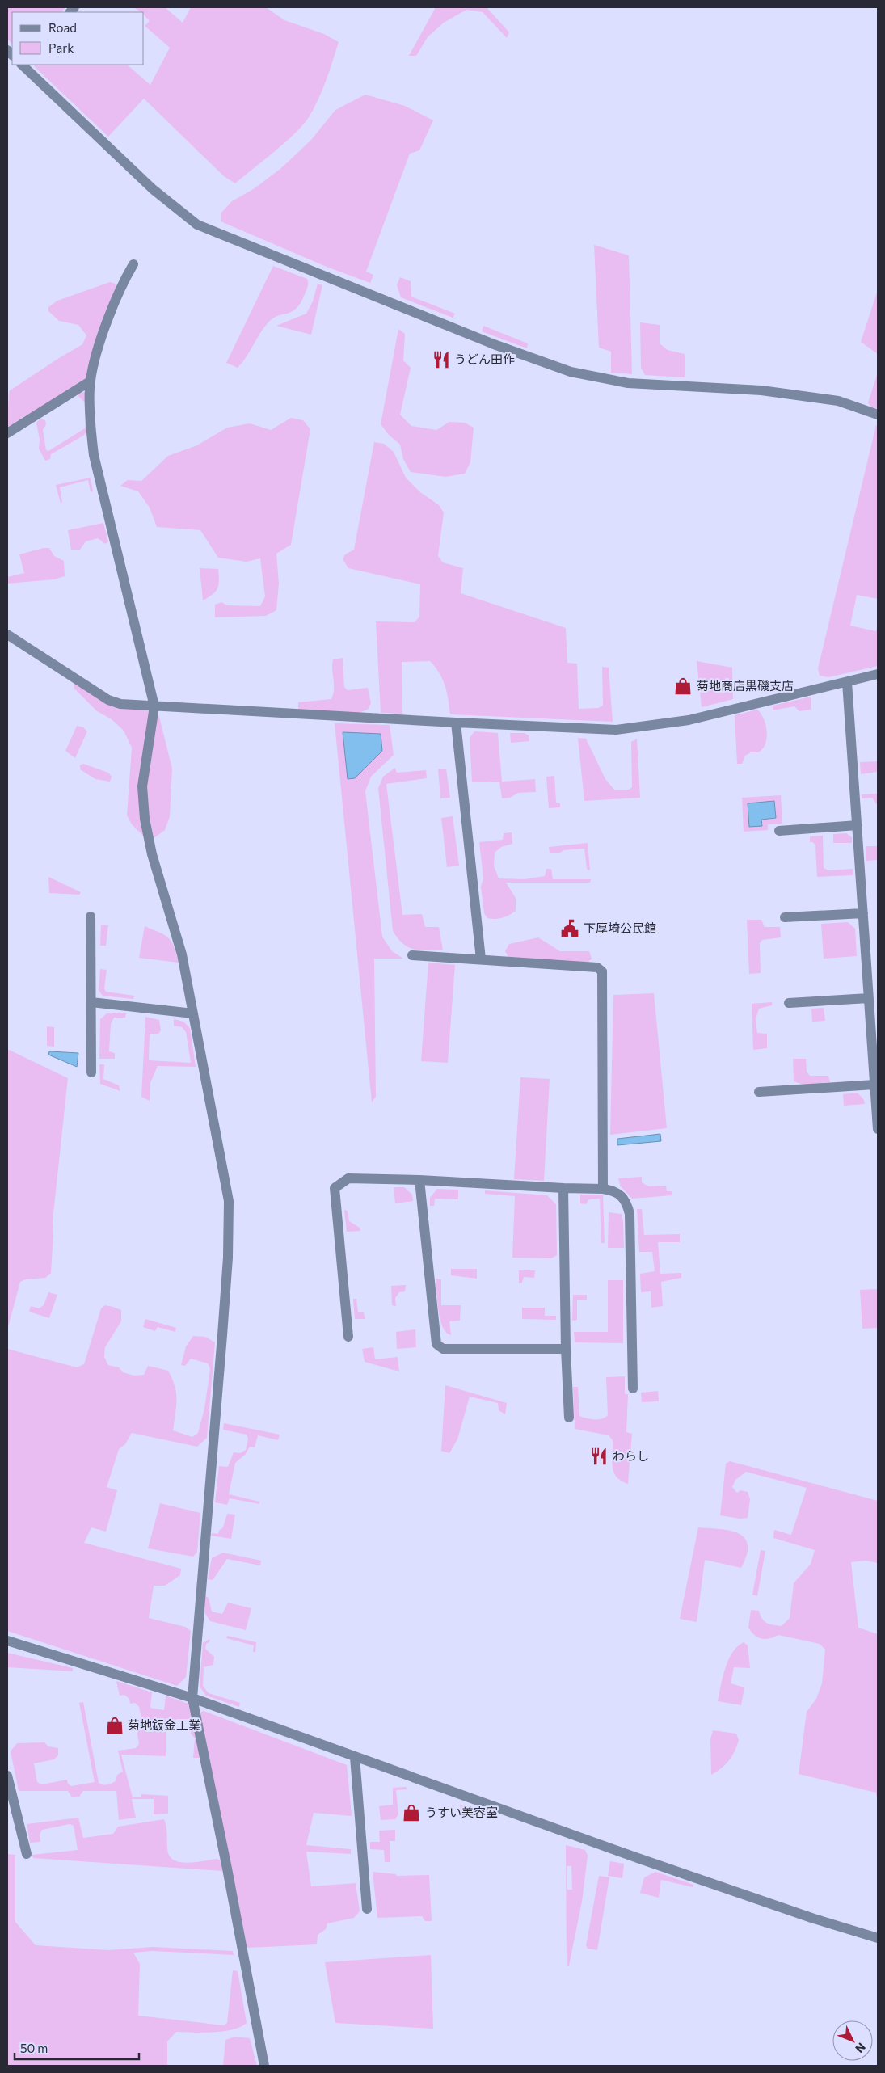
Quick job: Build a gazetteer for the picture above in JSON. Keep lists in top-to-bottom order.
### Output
{
  "places": {
    "restaurant": ["うどん田作", "わらし"],
    "shop": ["菊地商店黒磯支店", "菊地鈑金工業", "うすい美容室"],
    "public building": ["下厚埼公民館"]
  },
  "legend": ["Road", "Park"],
  "scale_bar": "50 m",
  "north": "bottom right"
}
